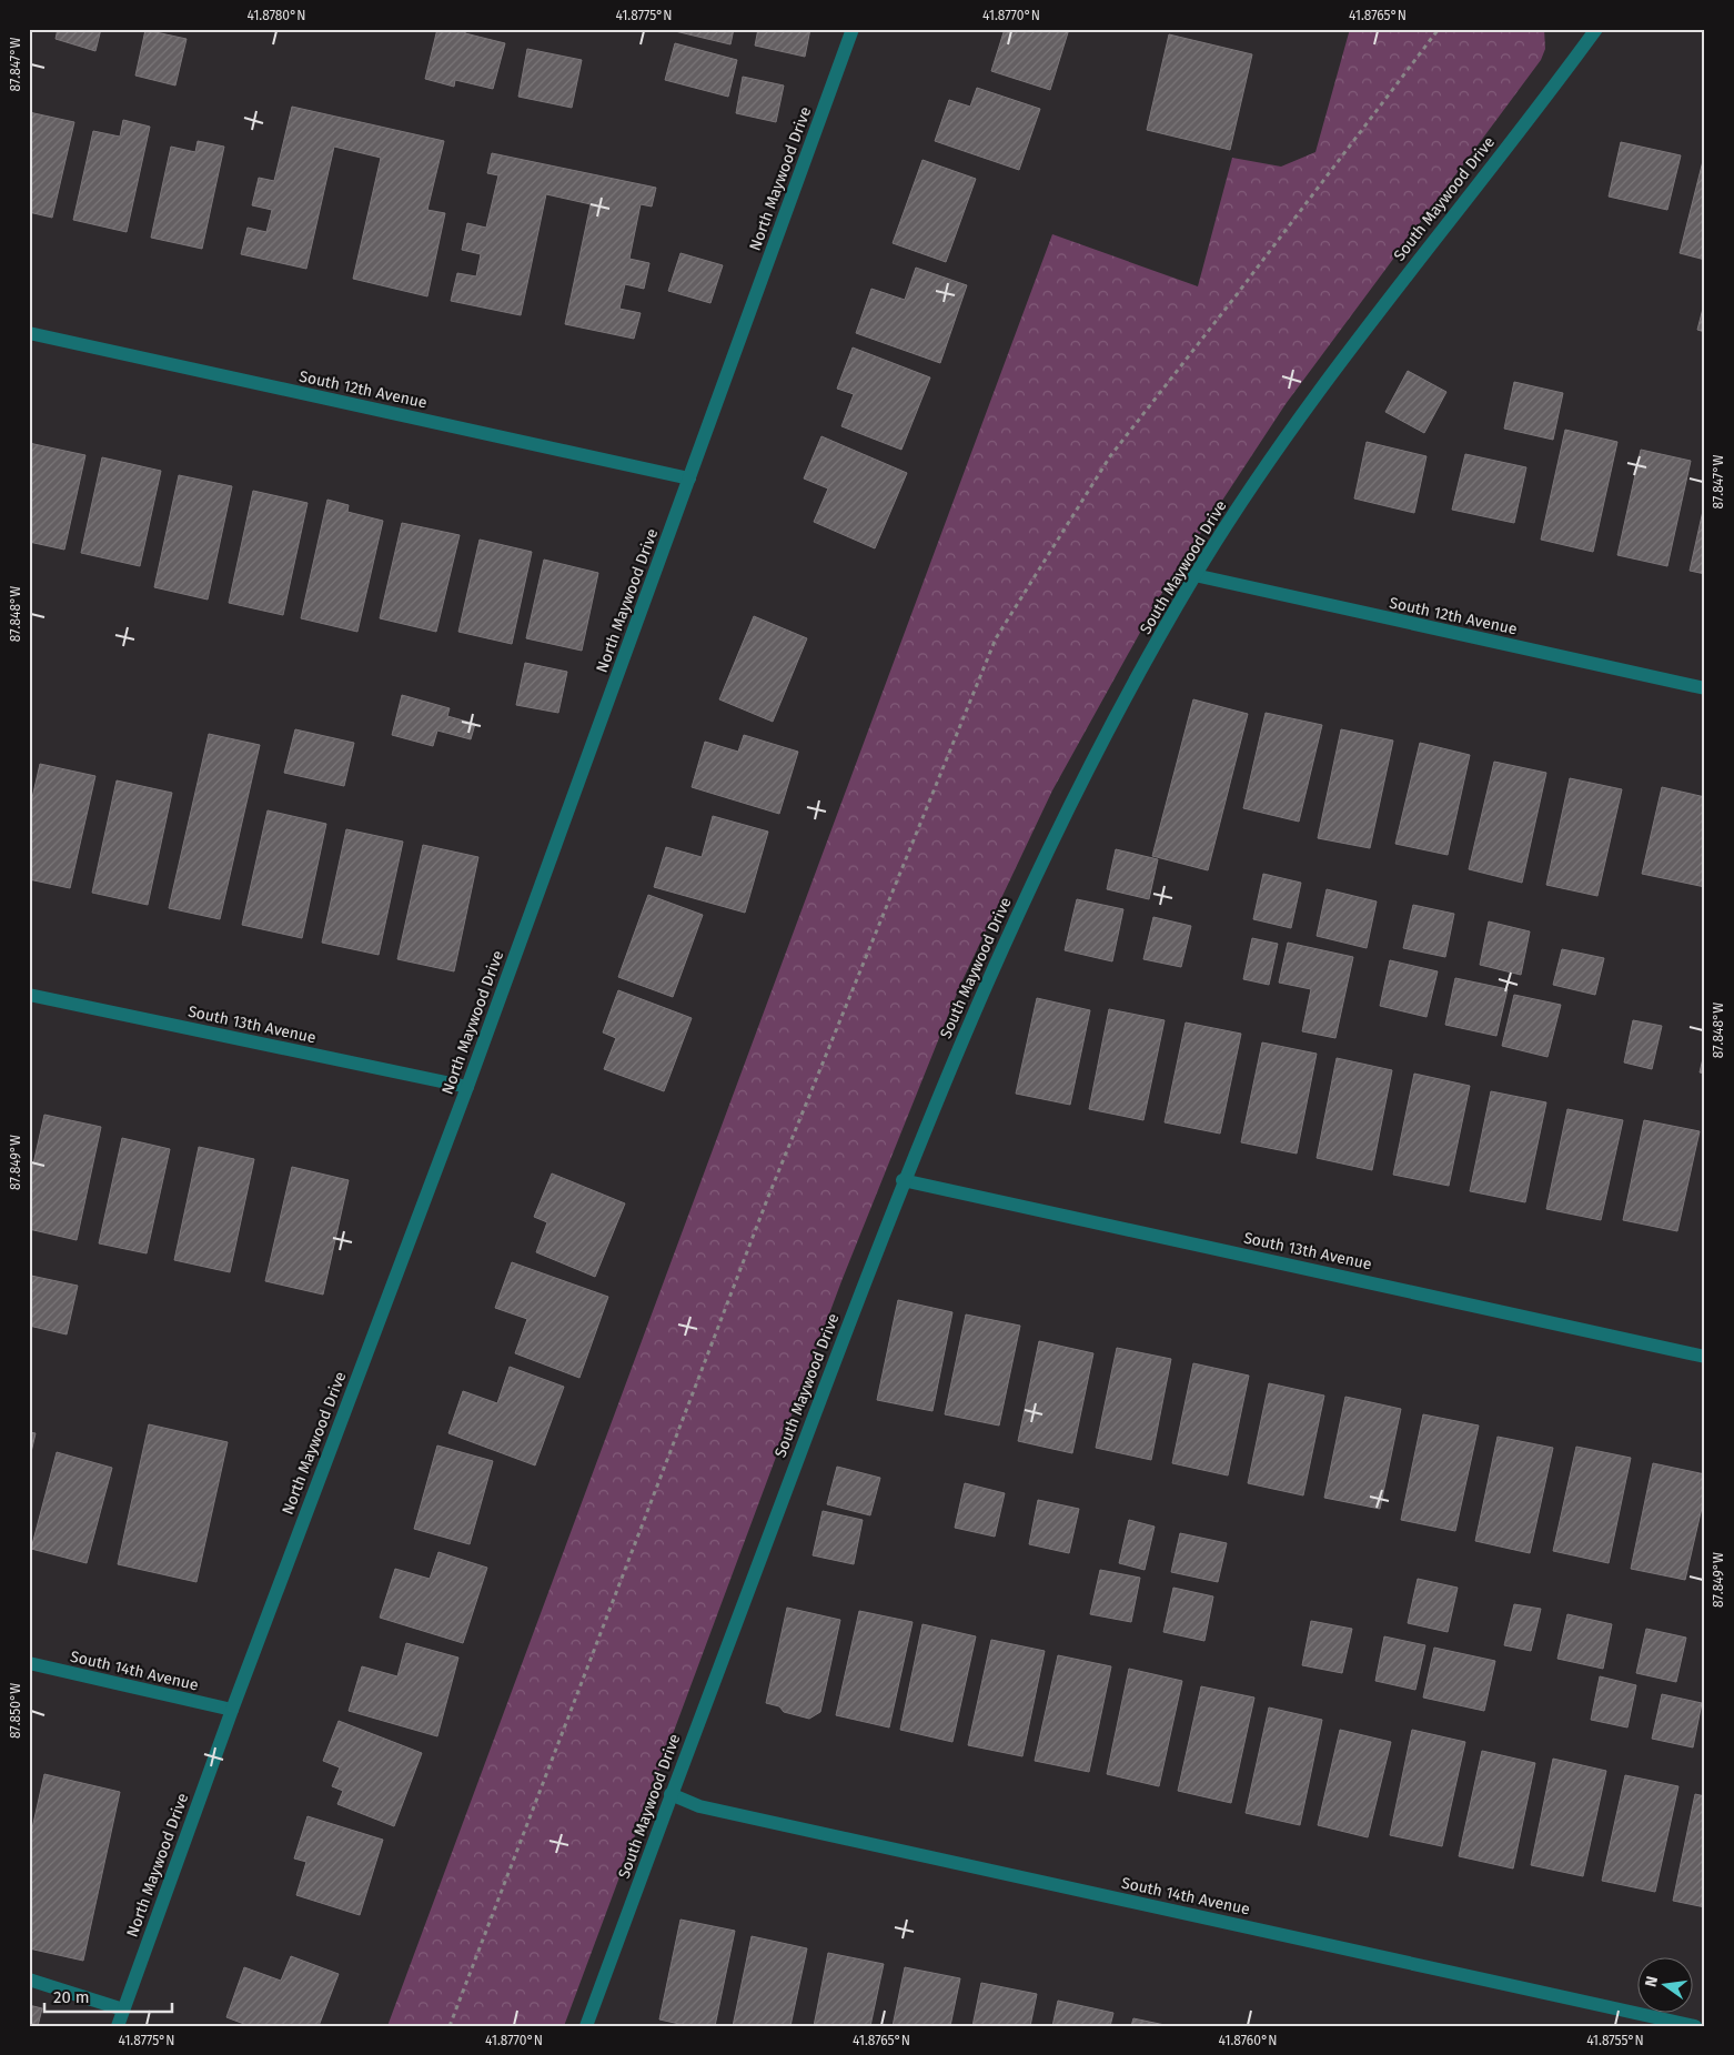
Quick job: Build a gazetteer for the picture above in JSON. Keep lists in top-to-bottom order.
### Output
{
  "streets": {
    "street": [
      "North Maywood Drive",
      "South Maywood Drive",
      "South 12th Avenue",
      "South 13th Avenue",
      "South 14th Avenue"
    ]
  },
  "crossings": [
    ["North Maywood Drive", "South 12th Avenue"],
    ["North Maywood Drive", "South 13th Avenue"],
    ["North Maywood Drive", "South 14th Avenue"],
    ["South Maywood Drive", "South 12th Avenue"],
    ["South Maywood Drive", "South 13th Avenue"],
    ["South Maywood Drive", "South 14th Avenue"]
  ],
  "scale_bar": "20 m",
  "north": "left",
  "coordinates": [
    "41.8780°N",
    "41.8775°N",
    "41.8770°N",
    "41.8765°N",
    "87.847°W",
    "87.848°W",
    "87.849°W",
    "87.850°W",
    "41.8760°N",
    "41.8755°N"
  ]
}
